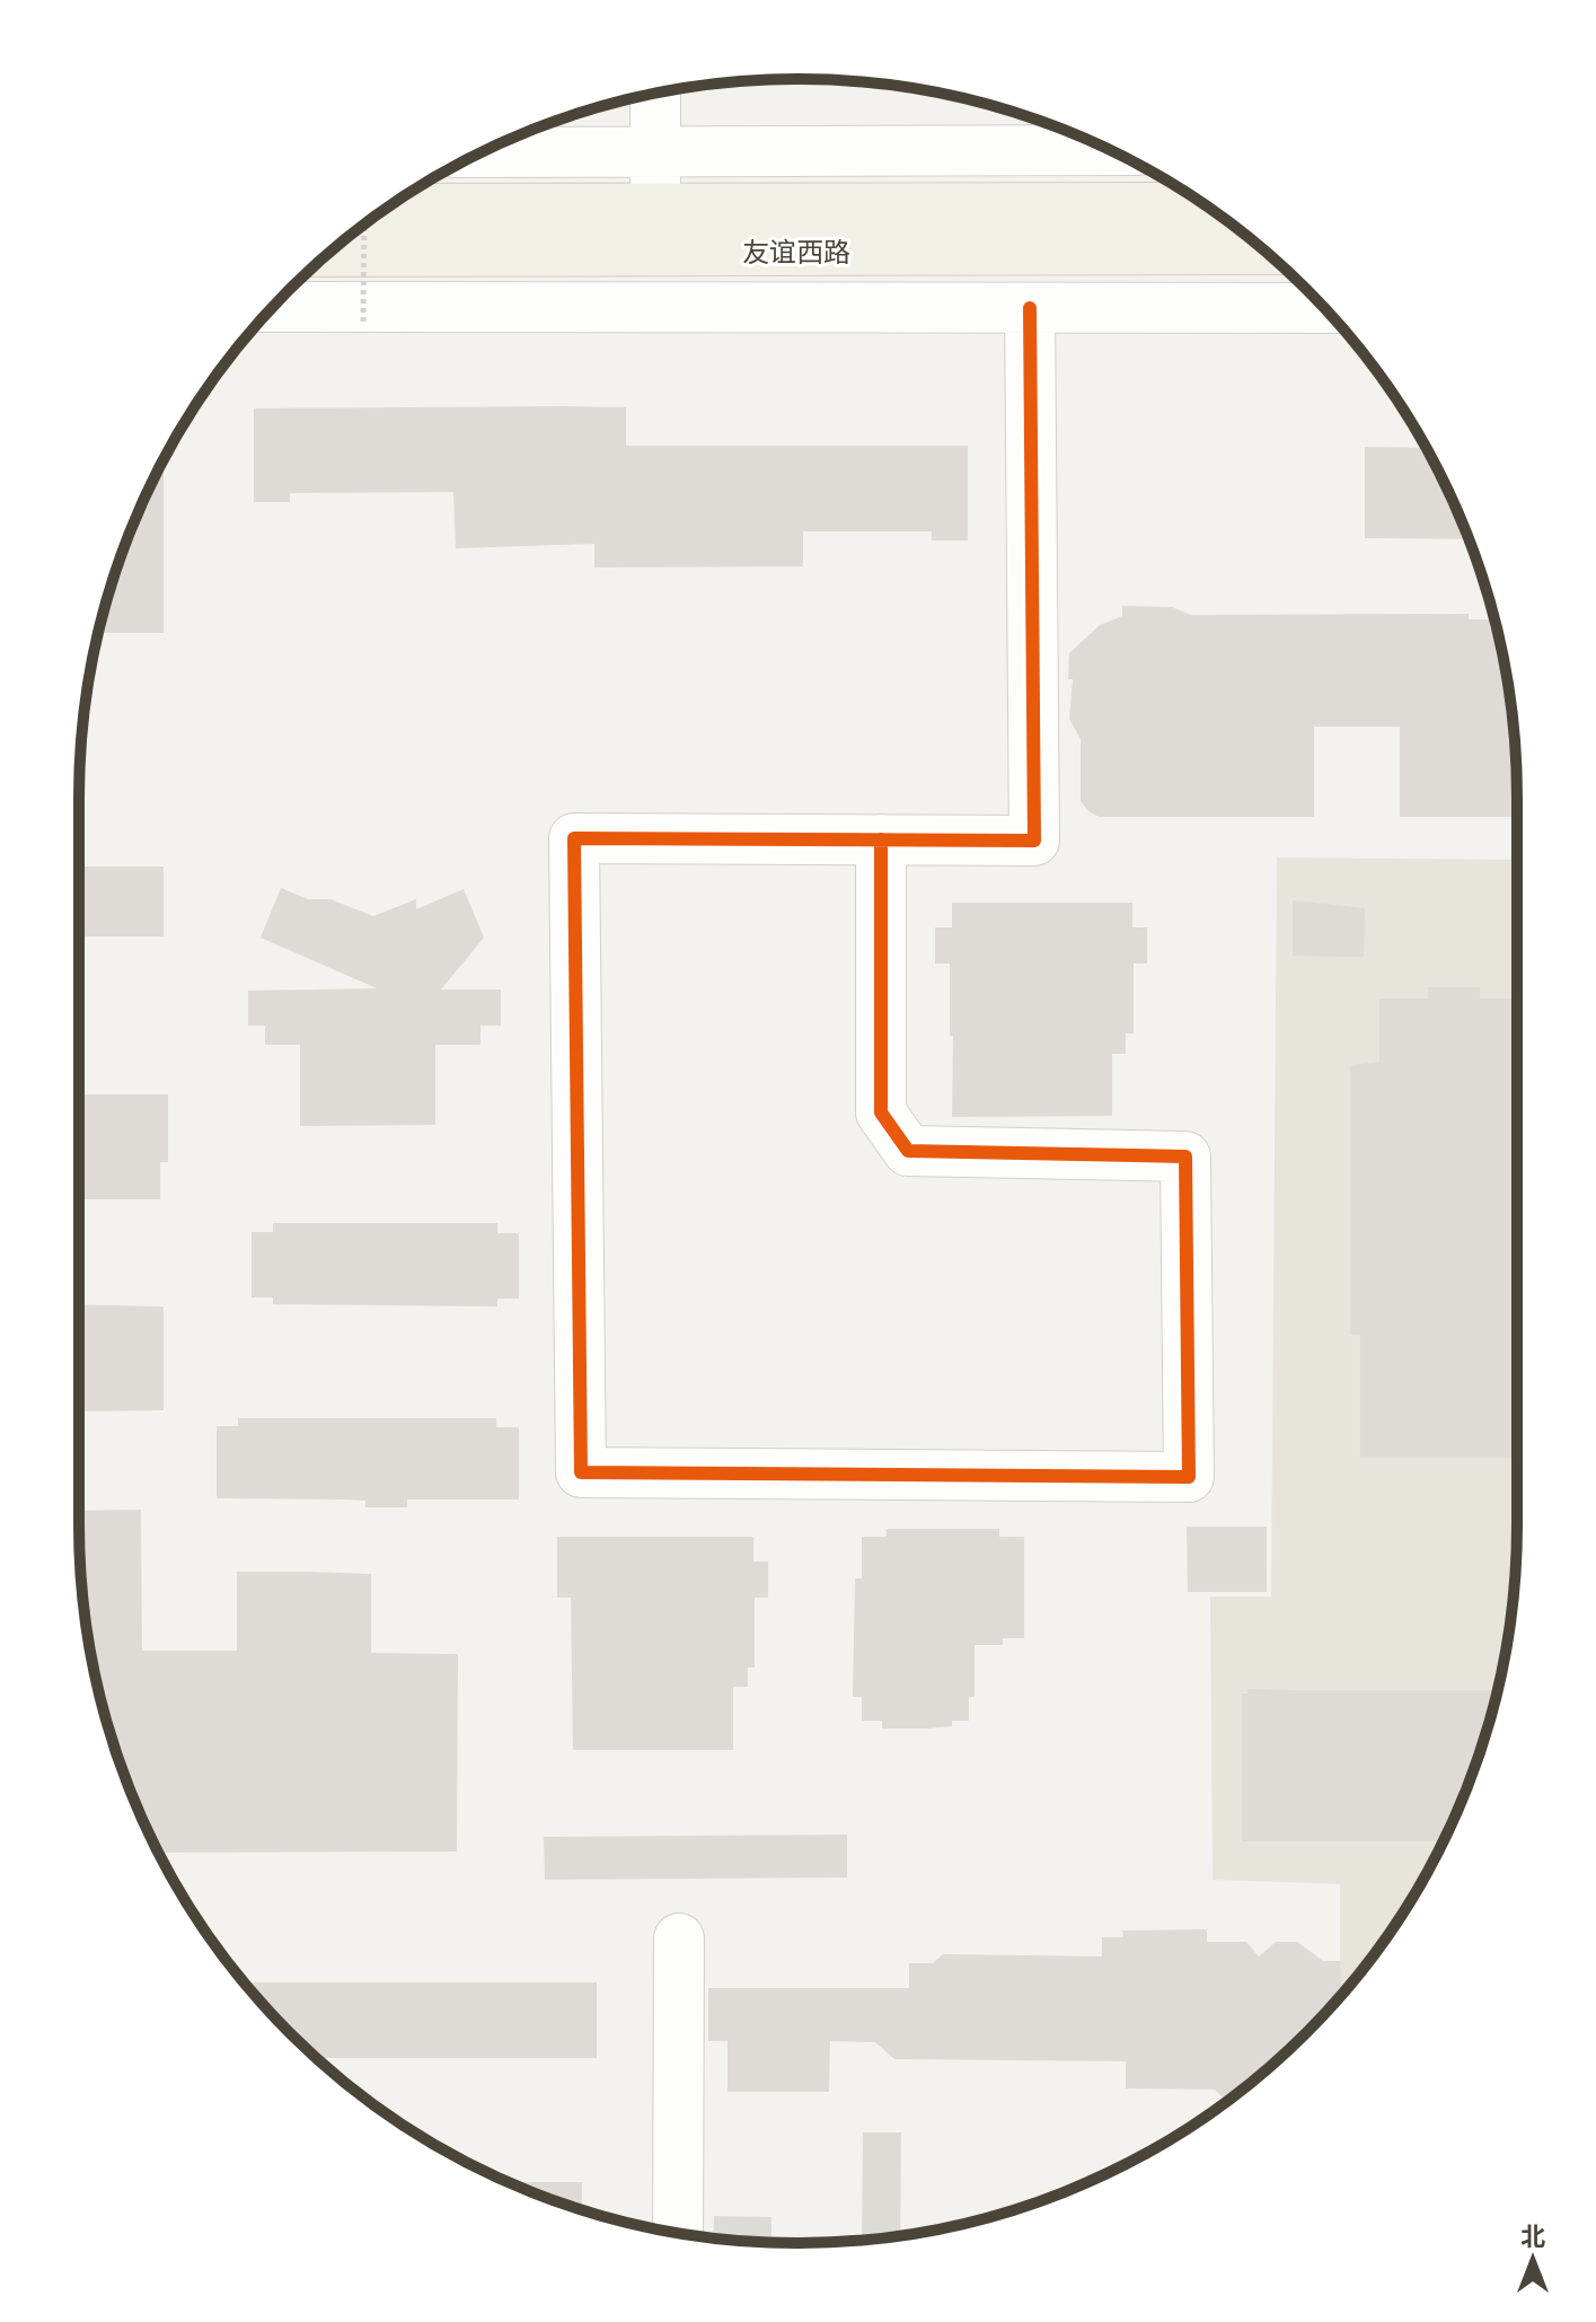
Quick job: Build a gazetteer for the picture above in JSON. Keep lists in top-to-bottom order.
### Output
{
  "streets": {
    "main road": ["友谊西路"]
  },
  "north": "top"
}
